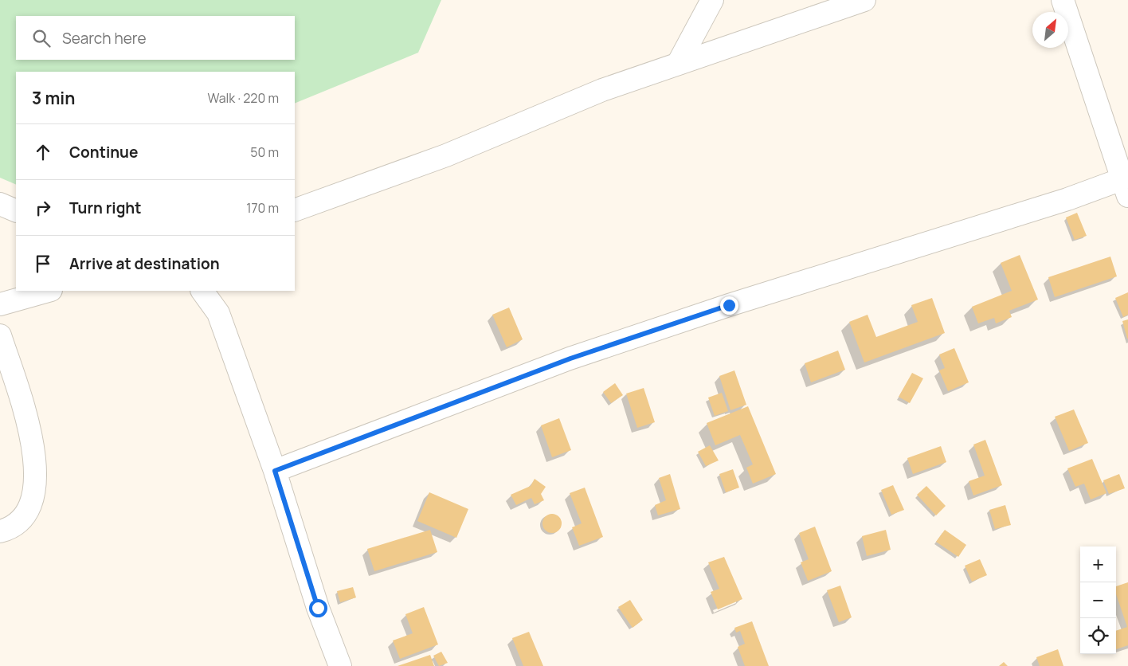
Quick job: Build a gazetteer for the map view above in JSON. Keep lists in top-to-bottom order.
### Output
{
  "north": "top right",
  "page": {
    "search": "Search here",
    "heading": ["3 min", "Walk · 220 m"],
    "list": [
      ["Continue", "50 m"],
      ["Turn right", "170 m"],
      "Arrive at destination"
    ],
    "map_buttons": ["+", "−"]
  }
}
